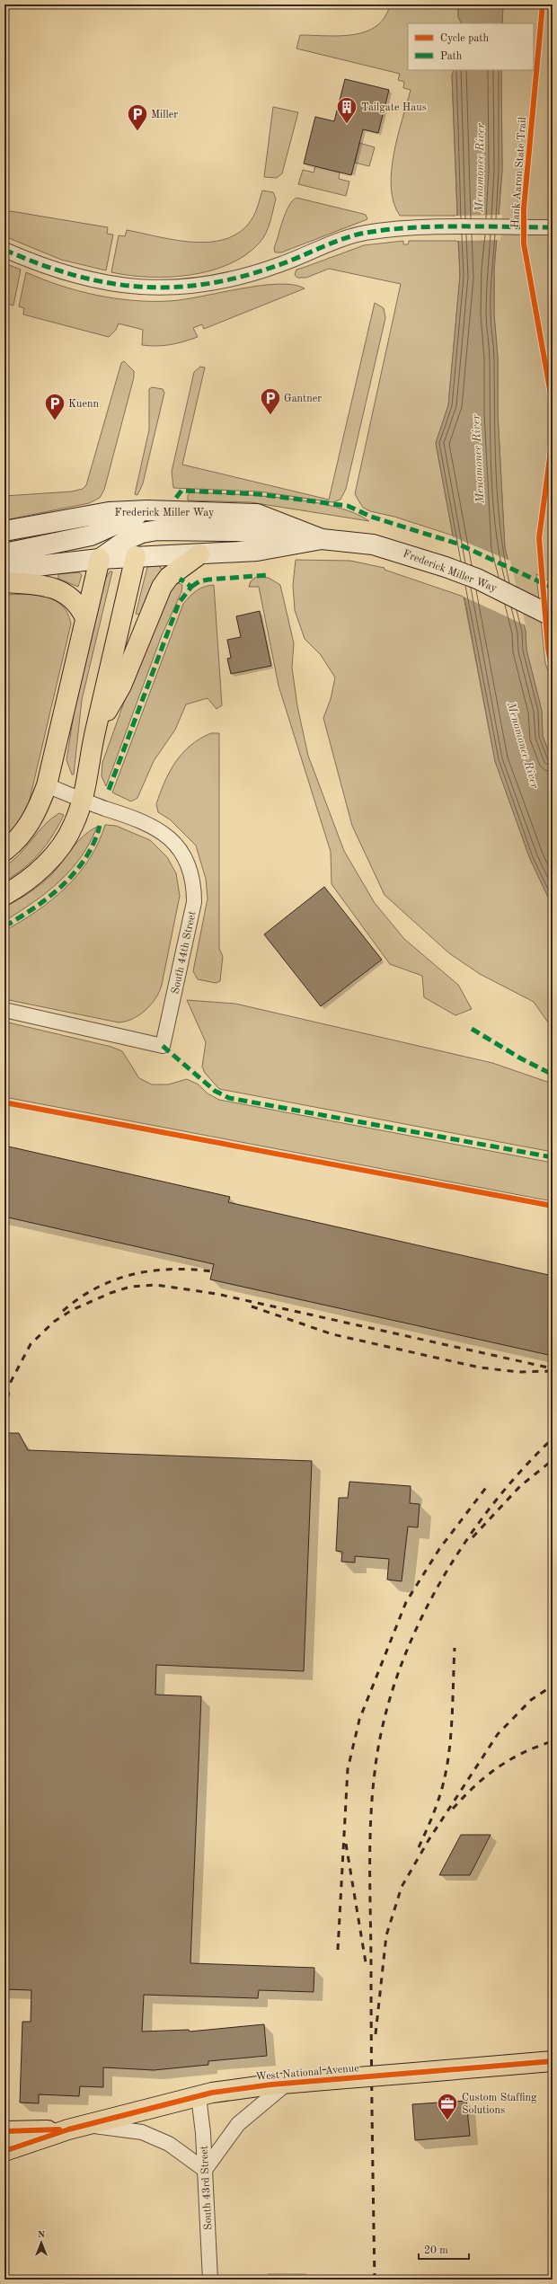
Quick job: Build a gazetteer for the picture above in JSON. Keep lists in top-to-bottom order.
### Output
{
  "streets": {
    "main road": ["West National Avenue"],
    "street": ["Frederick Miller Way", "South 44th Street", "South 43rd Street"],
    "cycle path": ["Hank Aaron State Trail"]
  },
  "crossings": [
    ["West National Avenue", "South 43rd Street"]
  ],
  "water": ["Menomonee River"],
  "places": {
    "building": ["Tailgate Haus"],
    "parking": ["Miller", "Gantner", "Kuenn"],
    "office": ["Custom Staffing Solutions"]
  },
  "legend": ["Cycle path", "Path"],
  "scale_bar": "20 m",
  "north": "top"
}
